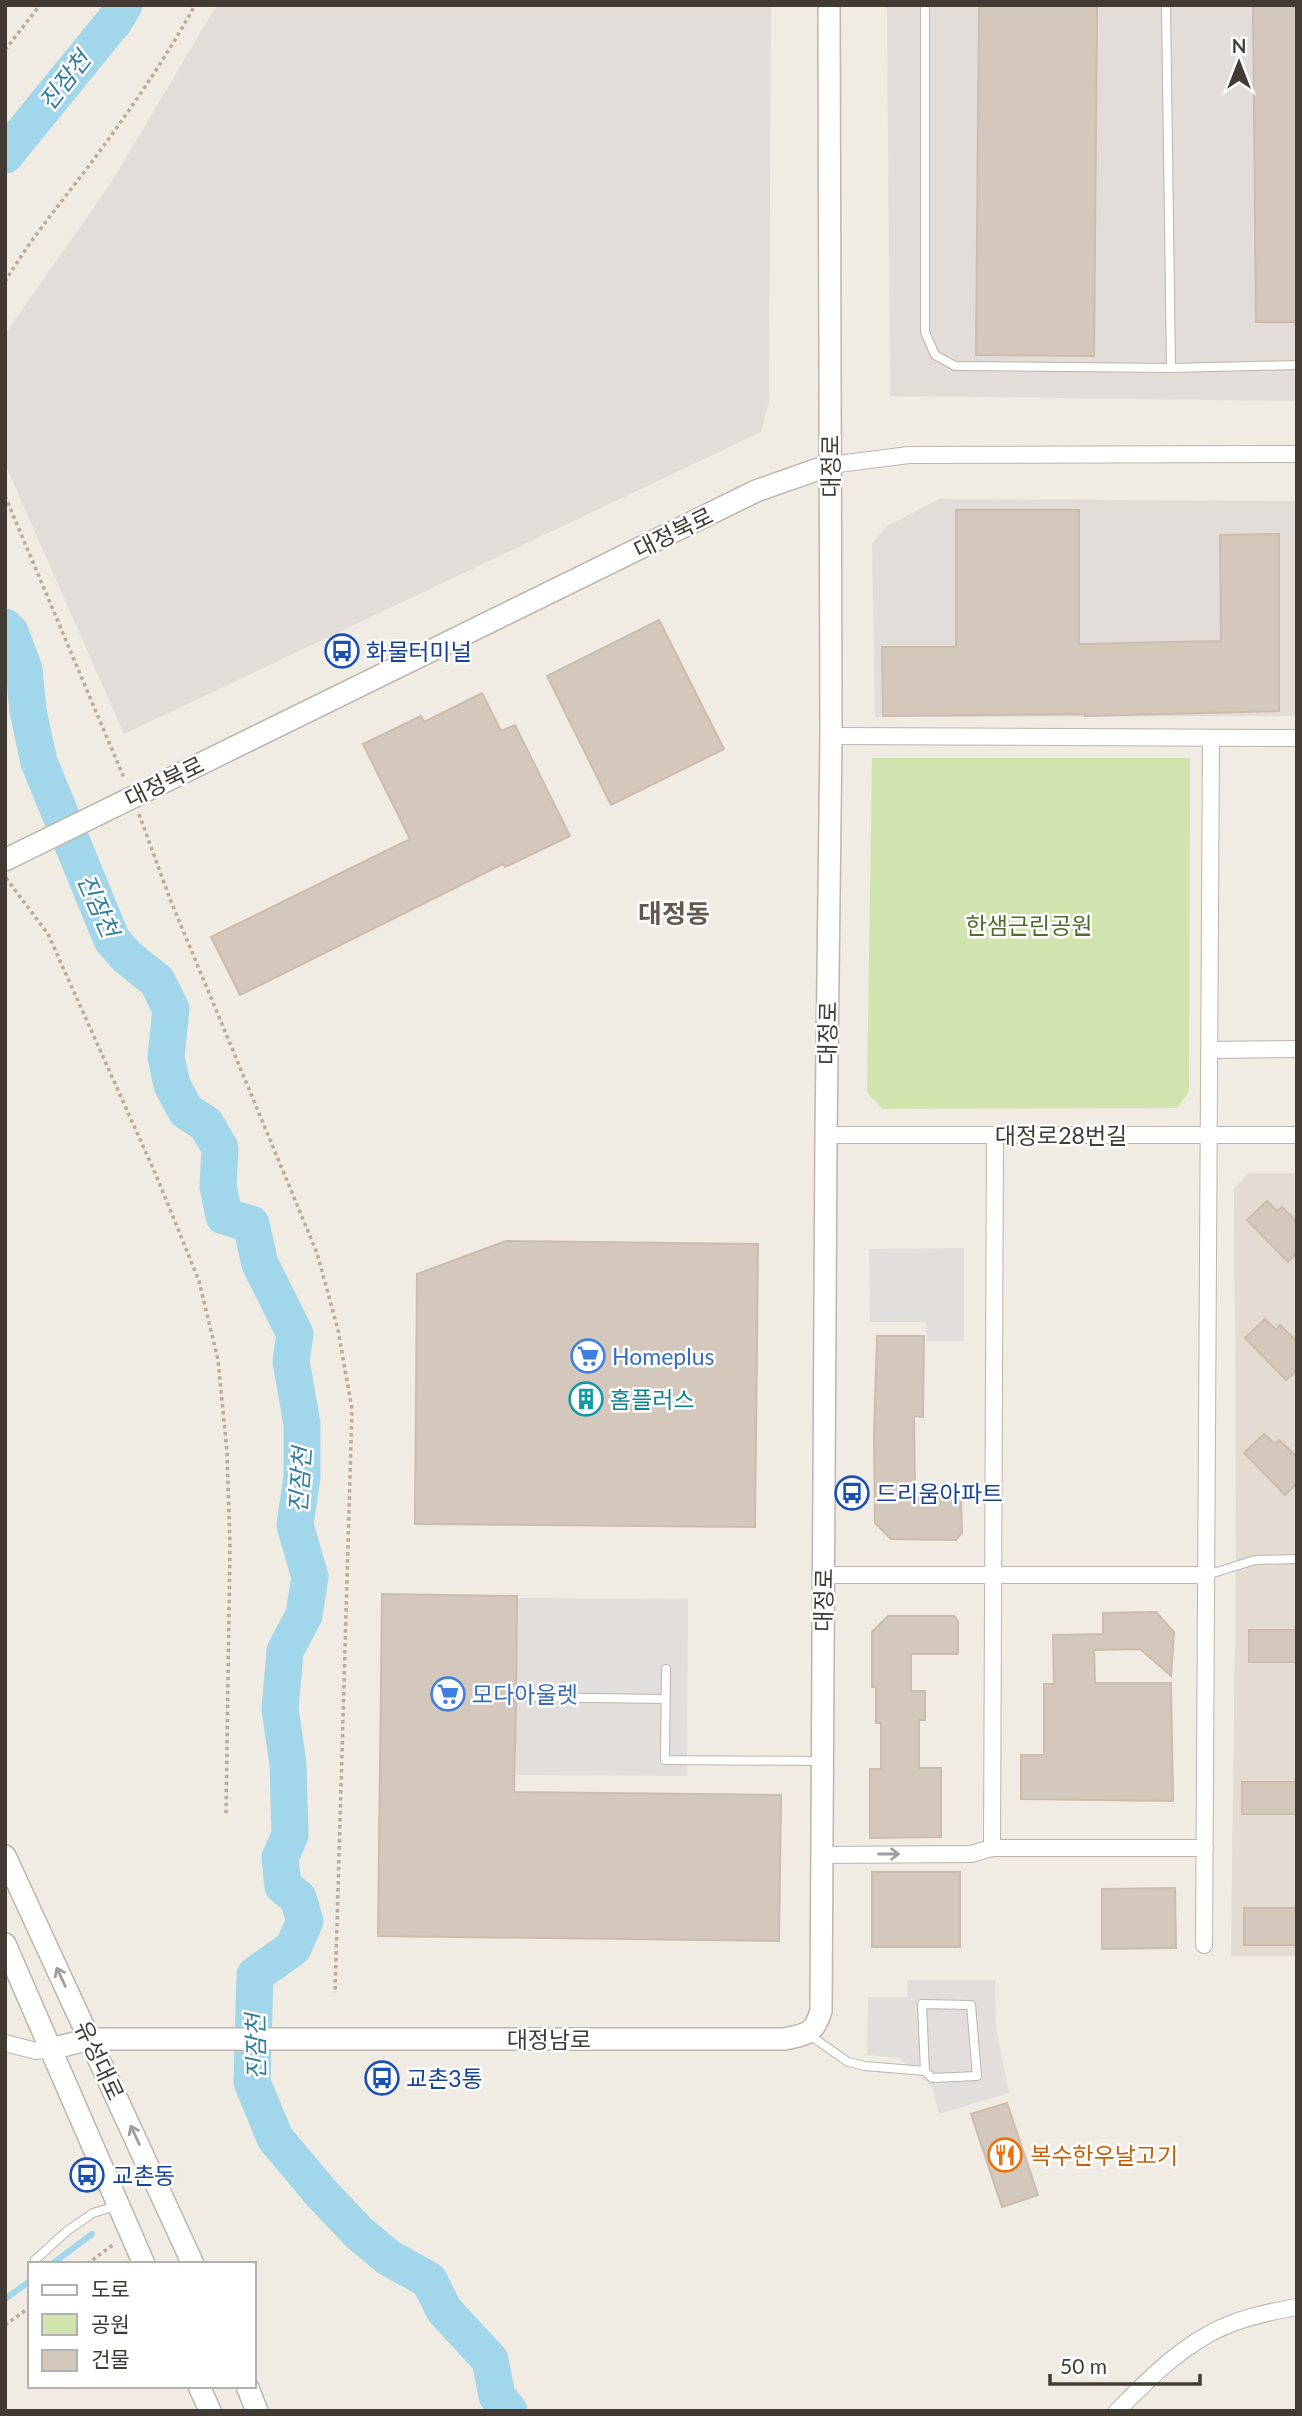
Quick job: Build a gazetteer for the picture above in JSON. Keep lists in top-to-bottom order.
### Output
{
  "streets": {
    "street": [
      "대정로",
      "대정북로",
      "대정로28번길",
      "대정남로",
      "유성대로"
    ]
  },
  "crossings": [
    ["대정로", "대정북로"],
    ["대정로", "대정로28번길"],
    ["대정로", "대정남로"],
    ["대정남로", "유성대로"]
  ],
  "districts": ["대정동"],
  "water": ["진잠천"],
  "parks": ["한샘근린공원"],
  "places": {
    "bus stop": [
      "화물터미널",
      "드리움아파트",
      "교촌3통",
      "교촌동"
    ],
    "supermarket": ["Homeplus", "모다아울렛"],
    "building": ["홈플러스"],
    "restaurant": ["복수한우날고기"]
  },
  "legend": ["도로", "공원", "건물"],
  "scale_bar": "50 m",
  "north": "top"
}
